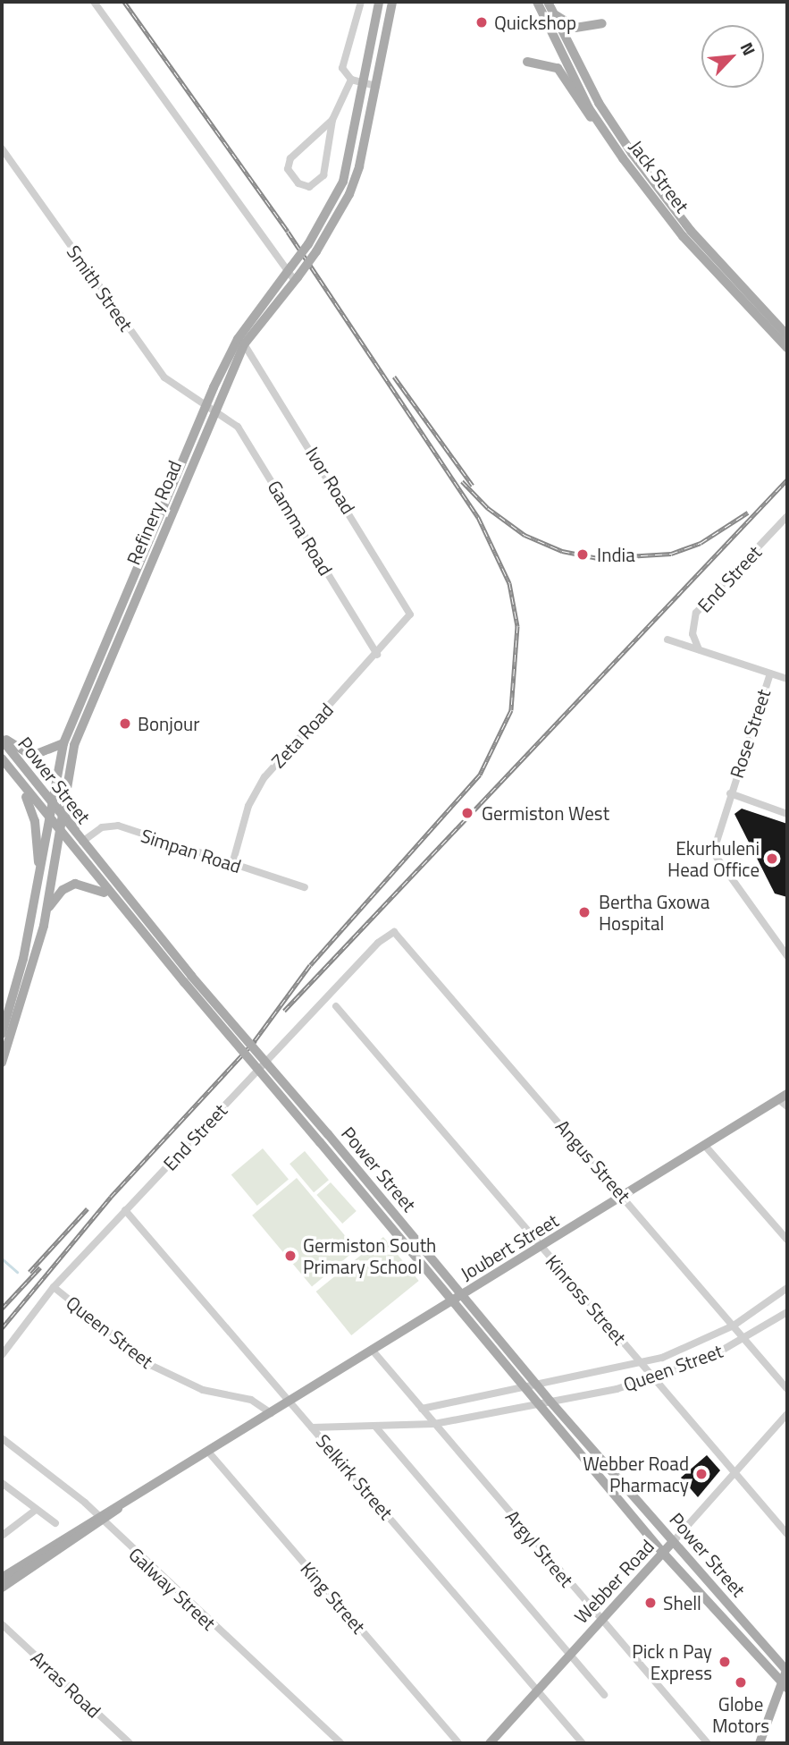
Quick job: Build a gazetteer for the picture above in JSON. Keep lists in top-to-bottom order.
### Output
{
  "streets": {
    "main road": [
      "Jack Street",
      "Refinery Road",
      "Power Street",
      "Joubert Street",
      "Webber Road"
    ],
    "street": [
      "Smith Street",
      "Ivor Road",
      "Gamma Road",
      "End Street",
      "Rose Street",
      "Zeta Road",
      "Simpan Road",
      "Angus Street",
      "Kinross Street",
      "Queen Street",
      "Selkirk Street",
      "Argyl Street",
      "Galway Street",
      "King Street",
      "Arras Road"
    ]
  },
  "crossings": [
    ["Smith Street", "Refinery Road"],
    ["Smith Street", "Gamma Road"],
    ["Ivor Road", "Refinery Road"],
    ["Ivor Road", "Zeta Road"],
    ["Refinery Road", "Gamma Road"],
    ["Refinery Road", "Power Street"],
    ["Gamma Road", "Zeta Road"],
    ["End Street", "Angus Street"],
    ["End Street", "Queen Street"],
    ["End Street", "Selkirk Street"],
    ["Zeta Road", "Simpan Road"],
    ["Power Street", "Simpan Road"],
    ["Power Street", "Joubert Street"],
    ["Power Street", "Queen Street"],
    ["Power Street", "Webber Road"],
    ["Angus Street", "Joubert Street"],
    ["Angus Street", "Queen Street"],
    ["Joubert Street", "Kinross Street"],
    ["Joubert Street", "Queen Street"],
    ["Joubert Street", "Selkirk Street"],
    ["Joubert Street", "Argyl Street"],
    ["Joubert Street", "Galway Street"],
    ["Joubert Street", "King Street"],
    ["Kinross Street", "Queen Street"],
    ["Kinross Street", "Webber Road"],
    ["Selkirk Street", "Webber Road"],
    ["Argyl Street", "Webber Road"]
  ],
  "places": [
    "Quickshop",
    "India",
    "Bonjour",
    "Germiston West",
    "Ekurhuleni Head Office",
    "Bertha Gxowa Hospital",
    "Germiston South Primary School",
    "Webber Road Pharmacy",
    "Shell",
    "Pick n Pay Express",
    "Globe Motors"
  ],
  "north": "top right"
}
